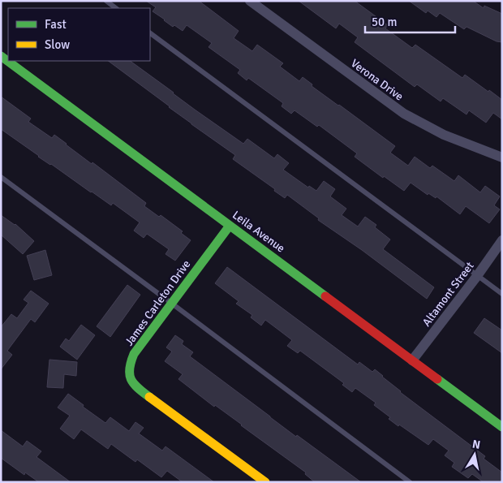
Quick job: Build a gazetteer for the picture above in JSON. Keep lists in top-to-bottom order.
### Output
{
  "streets": {
    "street": [
      "Verona Drive",
      "Leila Avenue",
      "Altamont Street",
      "James Carleton Drive"
    ]
  },
  "crossings": [
    ["Leila Avenue", "Altamont Street"],
    ["Leila Avenue", "James Carleton Drive"]
  ],
  "legend": ["Fast", "Slow"],
  "scale_bar": "50 m",
  "north": "top"
}
